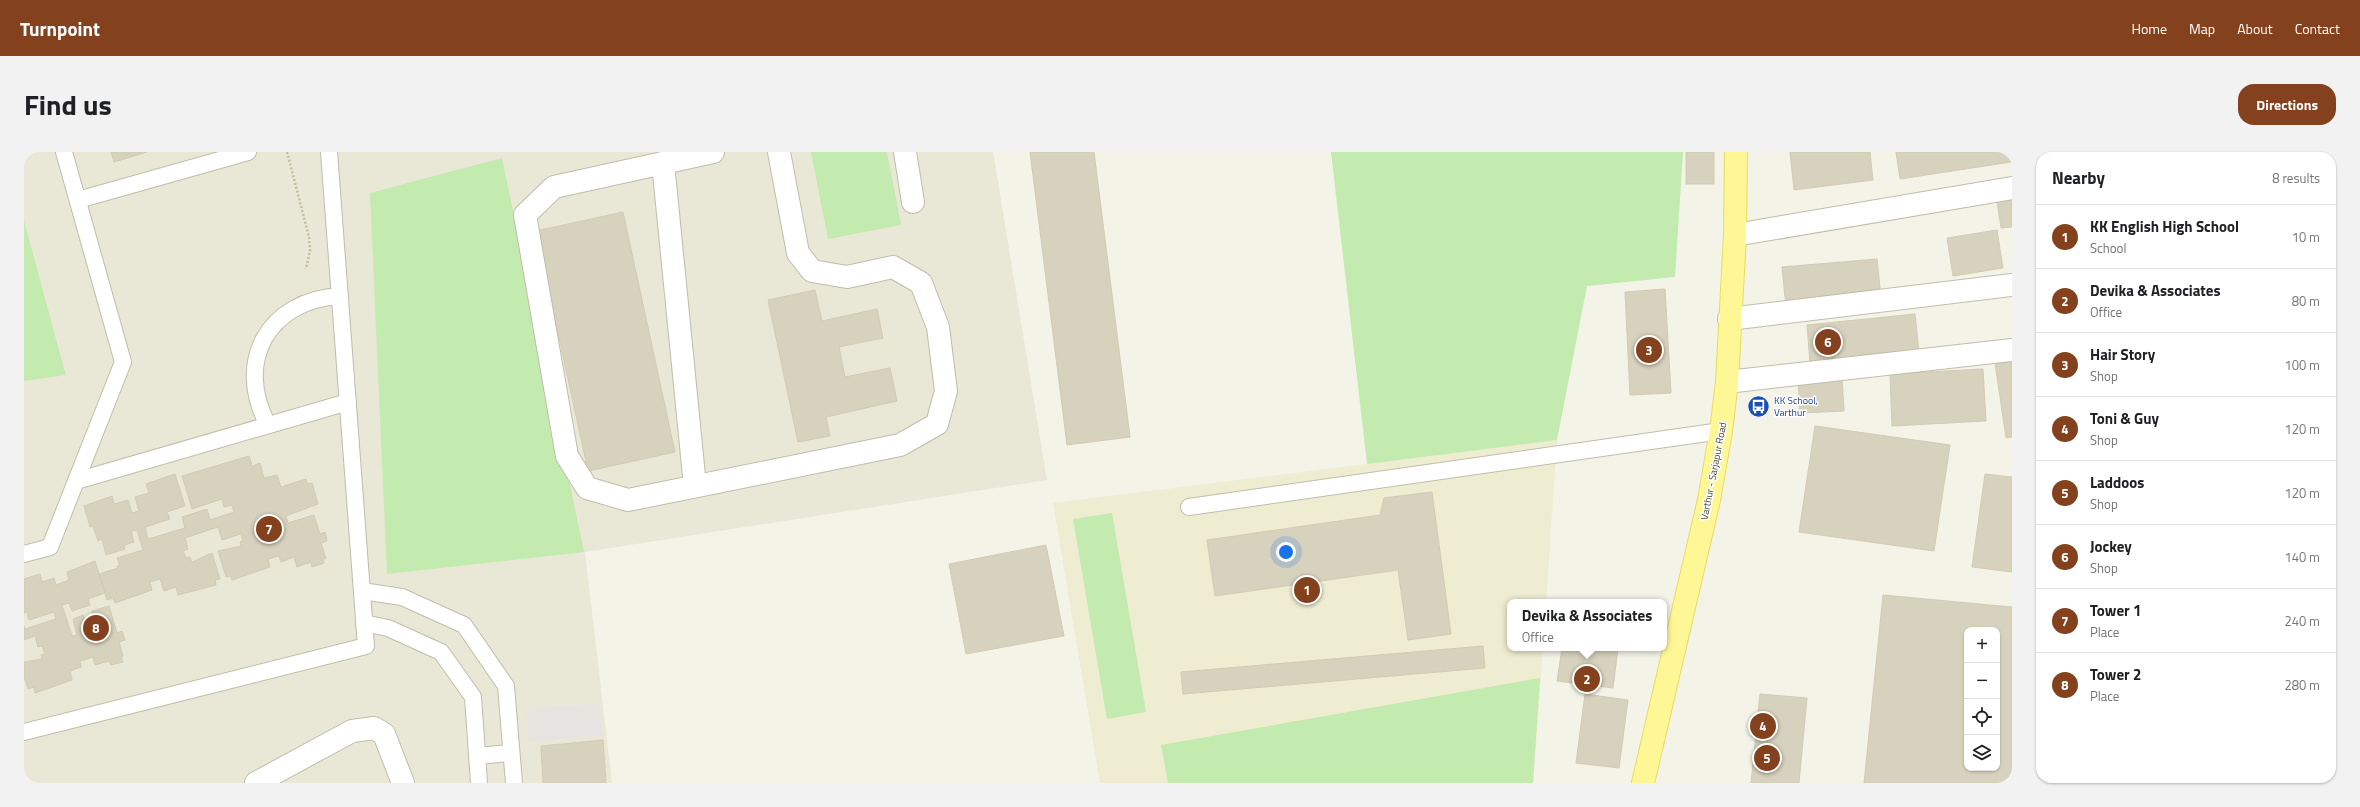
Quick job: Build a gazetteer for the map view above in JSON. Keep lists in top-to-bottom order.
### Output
{
  "streets": {
    "main road": ["Varthur - Sarjapur Road"]
  },
  "places": {
    "bus stop": ["KK School, Varthur"]
  },
  "page": {
    "header": "Turnpoint",
    "nav": [
      "Home",
      "Map",
      "About",
      "Contact"
    ],
    "title": "Find us",
    "buttons": "Directions",
    "heading": ["Nearby", "8 results"],
    "list": [
      {
        "mark": "1",
        "name": "KK English High School",
        "note": "School",
        "value": "10 m"
      },
      {
        "mark": "2",
        "name": "Devika & Associates",
        "note": "Office",
        "value": "80 m"
      },
      {
        "mark": "3",
        "name": "Hair Story",
        "note": "Shop",
        "value": "100 m"
      },
      {
        "mark": "4",
        "name": "Toni & Guy",
        "note": "Shop",
        "value": "120 m"
      },
      {
        "mark": "5",
        "name": "Laddoos",
        "note": "Shop",
        "value": "120 m"
      },
      {
        "mark": "6",
        "name": "Jockey",
        "note": "Shop",
        "value": "140 m"
      },
      {
        "mark": "7",
        "name": "Tower 1",
        "note": "Place",
        "value": "240 m"
      },
      {
        "mark": "8",
        "name": "Tower 2",
        "note": "Place",
        "value": "280 m"
      }
    ],
    "pins": [
      "6",
      "3",
      "7",
      "1",
      "8",
      "2",
      "4",
      "5"
    ],
    "popup": ["Devika & Associates", "Office"],
    "map_buttons": ["+", "−"]
  }
}
